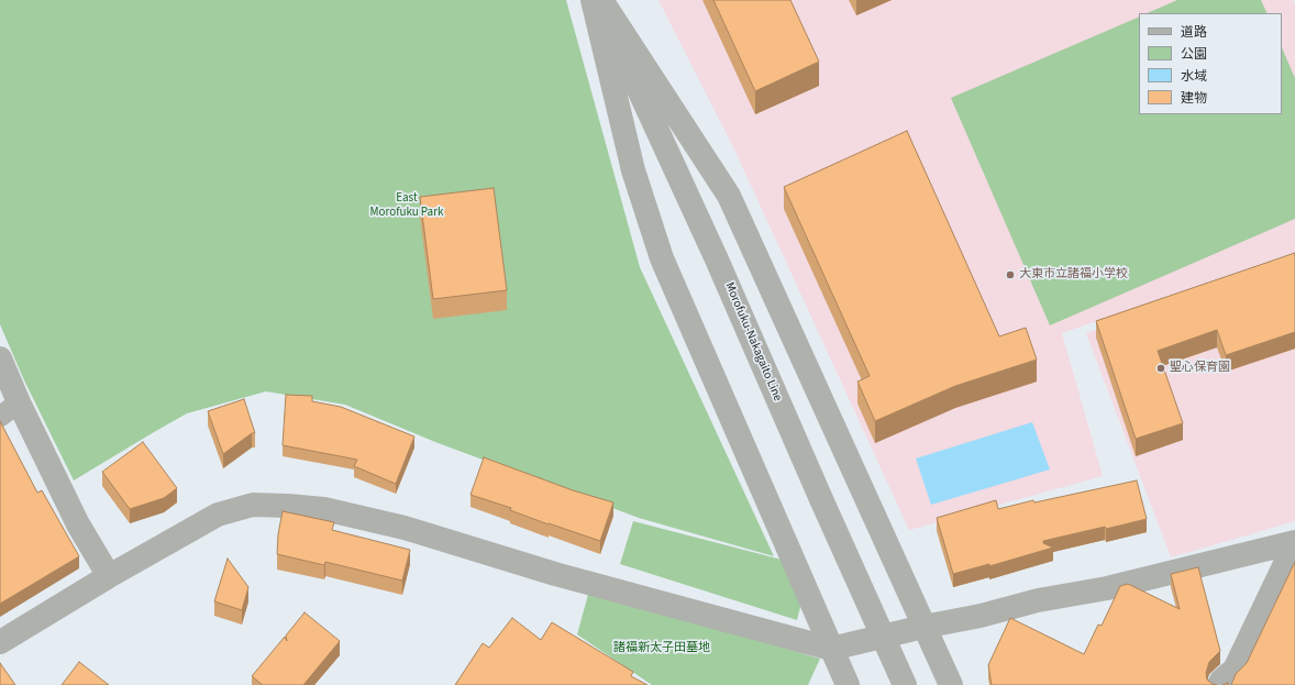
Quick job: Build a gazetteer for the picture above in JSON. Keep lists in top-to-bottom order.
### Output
{
  "streets": {
    "street": ["Morofuku-Nakagaito Line"]
  },
  "parks": ["East Morofuku Park", "諸福新太子田墓地"],
  "places": ["大東市立諸福小学校", "聖心保育園"],
  "legend": [
    "道路",
    "公園",
    "水域",
    "建物"
  ]
}
